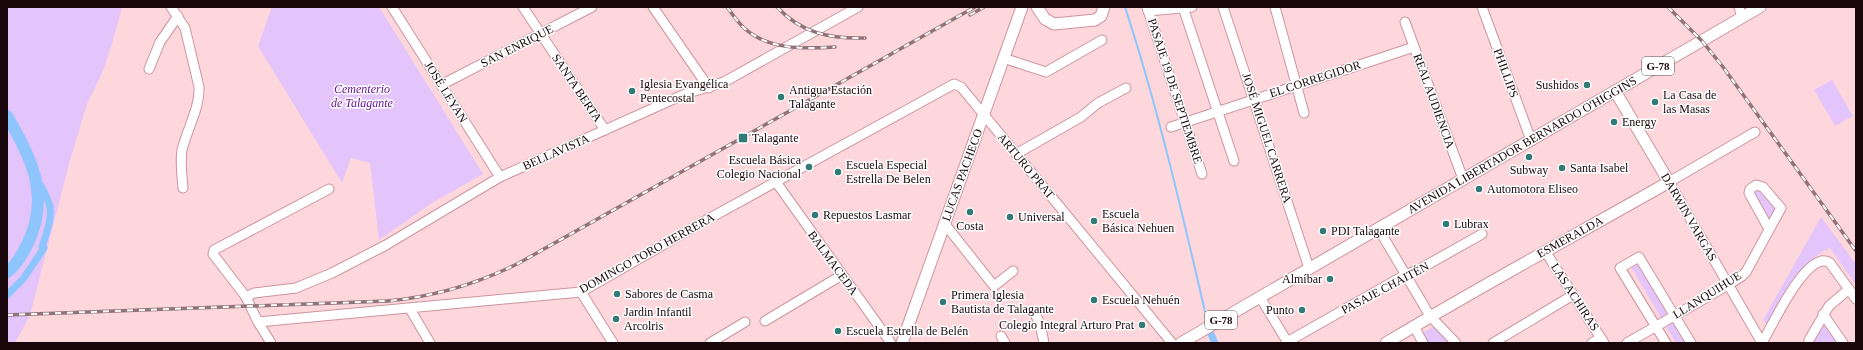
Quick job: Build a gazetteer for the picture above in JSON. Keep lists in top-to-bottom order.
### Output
{
  "streets": {
    "main road": [
      "G-78",
      "AVENIDA LIBERTADOR BERNARDO O'HIGGINS",
      "LUCAS PACHECO",
      "DARWIN VARGAS",
      "ESMERALDA"
    ],
    "street": [
      "SAN ENRIQUE",
      "PHILLIPS",
      "EL CORREGIDOR",
      "SANTA BERTA",
      "PASAJE 19 DE SEPTIEMBRE",
      "JOSÉ LEYAN",
      "REAL AUDIENCIA",
      "JOSÉ MIGUEL CARRERA",
      "BELLAVISTA",
      "ARTURO PRAT",
      "DOMINGO TORO HERRERA",
      "BALMACEDA",
      "PASAJE CHAITÉN",
      "LLANQUIHUE",
      "LAS ACHIRAS"
    ]
  },
  "crossings": [
    ["SAN ENRIQUE", "SANTA BERTA"],
    ["SAN ENRIQUE", "JOSÉ LEYAN"],
    ["PHILLIPS", "AVENIDA LIBERTADOR BERNARDO O'HIGGINS"],
    ["EL CORREGIDOR", "PASAJE 19 DE SEPTIEMBRE"],
    ["EL CORREGIDOR", "REAL AUDIENCIA"],
    ["EL CORREGIDOR", "JOSÉ MIGUEL CARRERA"],
    ["SANTA BERTA", "BELLAVISTA"],
    ["JOSÉ LEYAN", "BELLAVISTA"],
    ["REAL AUDIENCIA", "AVENIDA LIBERTADOR BERNARDO O'HIGGINS"],
    ["JOSÉ MIGUEL CARRERA", "AVENIDA LIBERTADOR BERNARDO O'HIGGINS"],
    ["AVENIDA LIBERTADOR BERNARDO O'HIGGINS", "DARWIN VARGAS"],
    ["ARTURO PRAT", "LUCAS PACHECO"],
    ["ARTURO PRAT", "DOMINGO TORO HERRERA"],
    ["DARWIN VARGAS", "ESMERALDA"],
    ["DARWIN VARGAS", "LLANQUIHUE"],
    ["ESMERALDA", "LAS ACHIRAS"],
    ["DOMINGO TORO HERRERA", "BALMACEDA"]
  ],
  "parks": ["Cementerio de Talagante"],
  "places": {
    "other": [
      "Sushidos",
      "Iglesia Evangélica Pentecostal",
      "Antigua Estación Talagante",
      "La Casa de las Masas",
      "Energy",
      "Subway",
      "Escuela Básica Colegio Nacional",
      "Santa Isabel",
      "Escuela Especial Estrella De Belen",
      "Automotora Eliseo",
      "Costa",
      "Repuestos Lasmar",
      "Universal",
      "Escuela Básica Nehuen",
      "Lubrax",
      "PDI Talagante",
      "Almíbar",
      "Sabores de Casma",
      "Escuela Nehuén",
      "Primera Iglesia Bautista de Talagante",
      "Punto",
      "Jardin Infantil Arcolris",
      "Colegio Integral Arturo Prat",
      "Escuela Estrella de Belén"
    ],
    "transit": ["Talagante"]
  }
}
